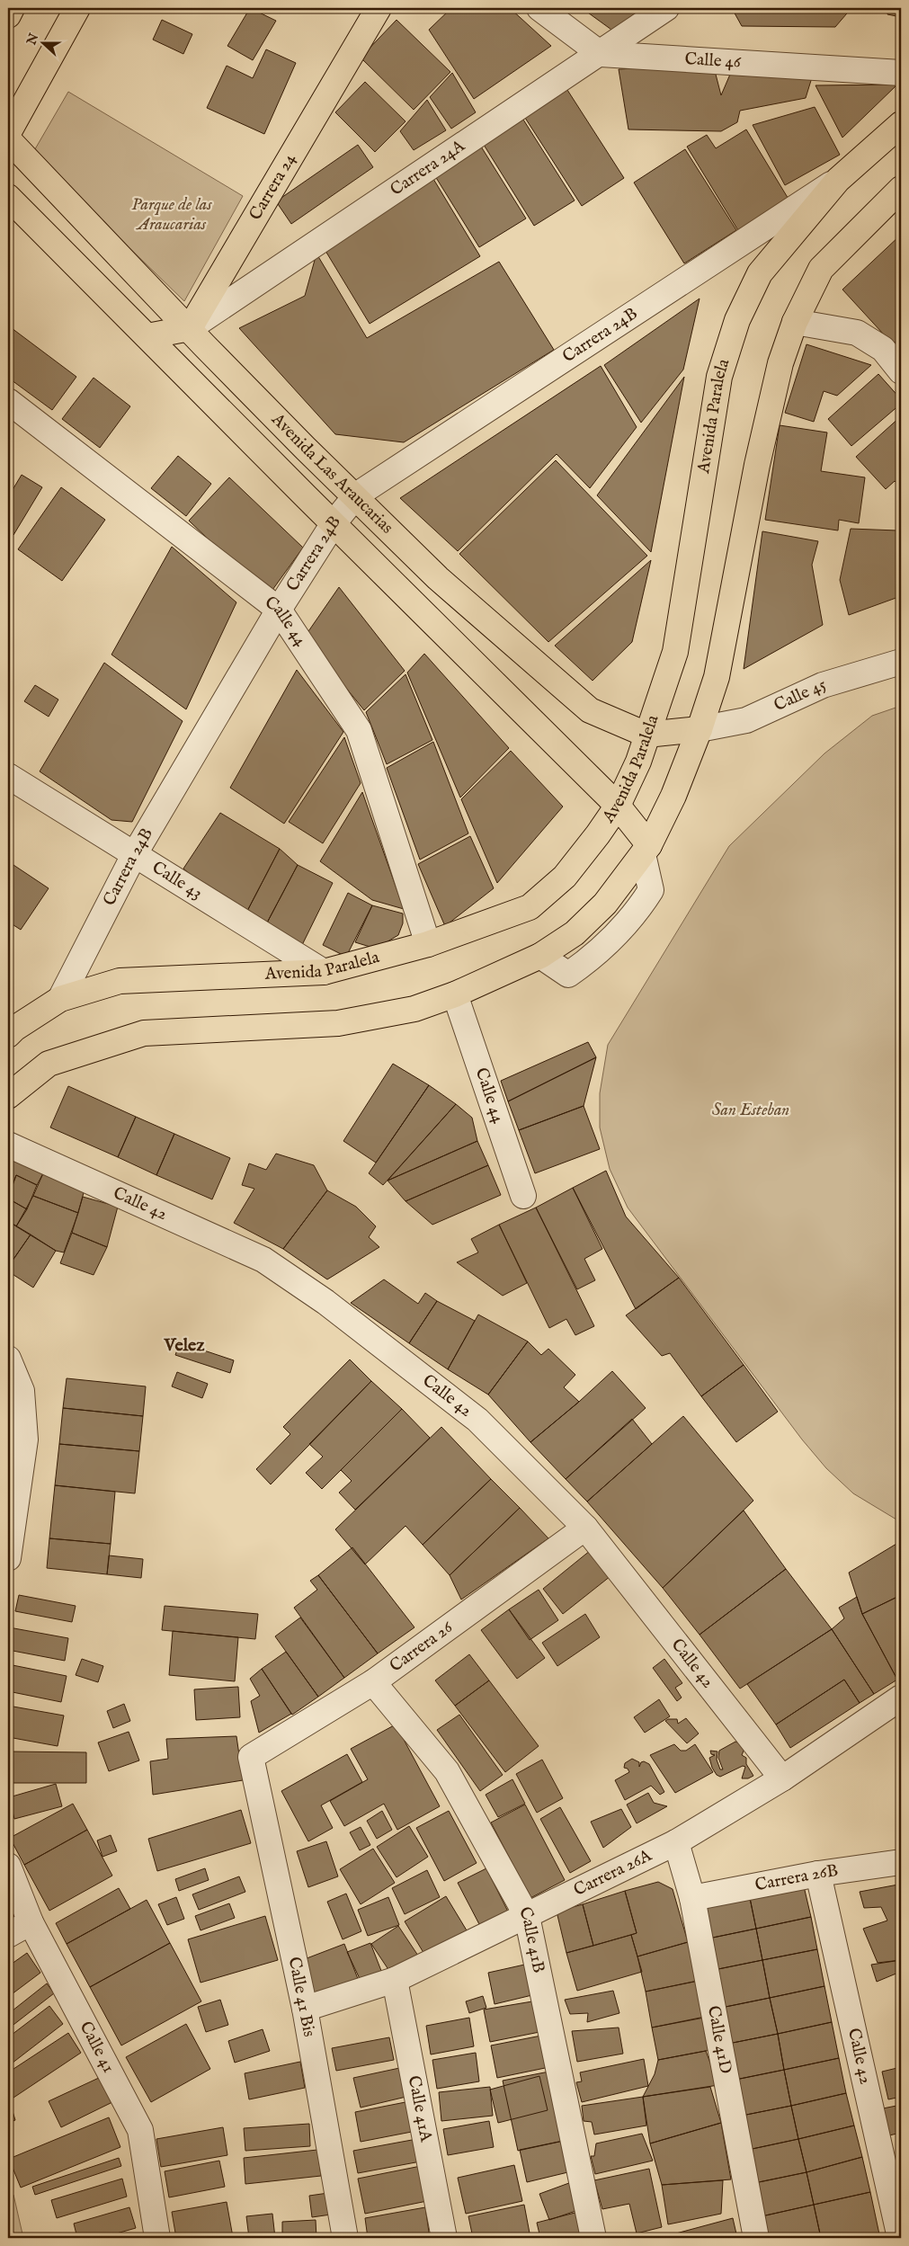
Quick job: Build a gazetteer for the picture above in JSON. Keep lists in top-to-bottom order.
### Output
{
  "streets": {
    "main road": ["Carrera 24", "Avenida Paralela", "Avenida Las Araucarias"],
    "street": [
      "Calle 46",
      "Carrera 24A",
      "Carrera 24B",
      "Calle 44",
      "Calle 45",
      "Calle 43",
      "Calle 42",
      "Carrera 26",
      "Carrera 26A",
      "Carrera 26B",
      "Calle 41B",
      "Calle 41 Bis",
      "Calle 41D",
      "Calle 41",
      "Calle 41A"
    ]
  },
  "crossings": [
    ["Calle 46", "Carrera 24A"],
    ["Carrera 24A", "Carrera 24"],
    ["Carrera 24A", "Avenida Las Araucarias"],
    ["Carrera 24", "Avenida Las Araucarias"],
    ["Carrera 24B", "Avenida Paralela"],
    ["Carrera 24B", "Avenida Las Araucarias"],
    ["Carrera 24B", "Calle 44"],
    ["Carrera 24B", "Calle 43"],
    ["Avenida Paralela", "Avenida Las Araucarias"],
    ["Avenida Paralela", "Calle 44"],
    ["Avenida Paralela", "Calle 43"],
    ["Avenida Las Araucarias", "Calle 45"],
    ["Calle 42", "Carrera 26"],
    ["Calle 42", "Carrera 26A"],
    ["Calle 42", "Carrera 26B"],
    ["Carrera 26", "Calle 41B"],
    ["Carrera 26", "Calle 41 Bis"],
    ["Carrera 26A", "Calle 41B"],
    ["Carrera 26A", "Calle 41 Bis"],
    ["Carrera 26A", "Calle 41D"],
    ["Carrera 26A", "Calle 41A"],
    ["Carrera 26B", "Calle 41D"]
  ],
  "districts": ["Velez"],
  "parks": ["Parque de las Araucarias", "San Esteban"],
  "north": "left"
}
